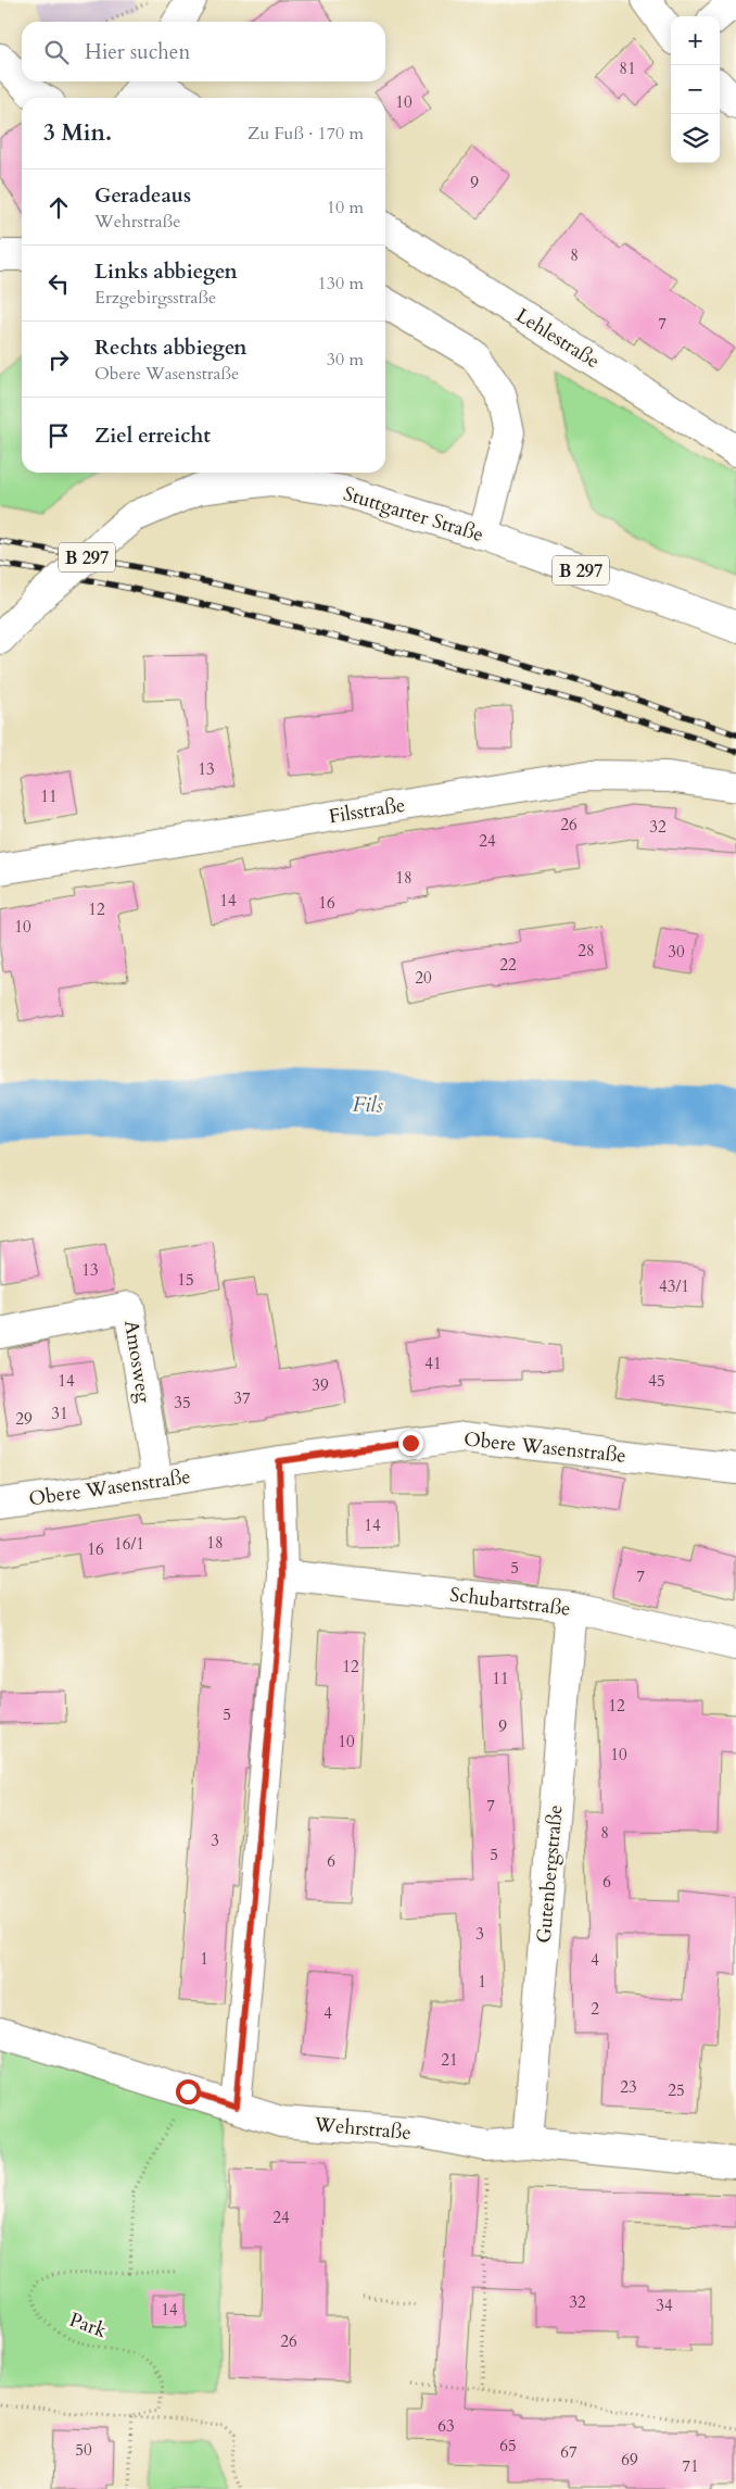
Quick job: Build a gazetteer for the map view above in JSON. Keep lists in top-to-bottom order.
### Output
{
  "streets": {
    "street": [
      "Lehlestraße",
      "Stuttgarter Straße",
      "B 297",
      "Filsstraße",
      "Amosweg",
      "Obere Wasenstraße",
      "Schubartstraße",
      "Gutenbergstraße",
      "Wehrstraße"
    ],
    "path": ["Park"]
  },
  "crossings": [
    ["Amosweg", "Obere Wasenstraße"],
    ["Schubartstraße", "Gutenbergstraße"],
    ["Gutenbergstraße", "Wehrstraße"]
  ],
  "water": ["Fils"],
  "house_numbers": [
    "81",
    "10",
    "9",
    "8",
    "7",
    "13",
    "11",
    "26",
    "32",
    "24",
    "18",
    "14",
    "16",
    "12",
    "10",
    "28",
    "30",
    "22",
    "20",
    "13",
    "15",
    "43/1",
    "41",
    "14",
    "45",
    "39",
    "37",
    "35",
    "31",
    "29",
    "14",
    "18",
    "16/1",
    "16",
    "5",
    "7",
    "12",
    "11",
    "12",
    "5",
    "9",
    "10",
    "10",
    "7",
    "8",
    "3",
    "5",
    "6",
    "6",
    "3",
    "1",
    "4",
    "1",
    "2",
    "4",
    "21",
    "23",
    "25",
    "24",
    "32",
    "34",
    "14",
    "26",
    "63",
    "65",
    "50",
    "67",
    "69",
    "71"
  ],
  "page": {
    "map_buttons": ["+", "−"],
    "search": "Hier suchen",
    "heading": ["3 Min.", "Zu Fuß · 170 m"],
    "list": [
      ["Geradeaus", "Wehrstraße", "10 m"],
      ["Links abbiegen", "Erzgebirgsstraße", "130 m"],
      ["Rechts abbiegen", "Obere Wasenstraße", "30 m"],
      "Ziel erreicht"
    ]
  }
}
